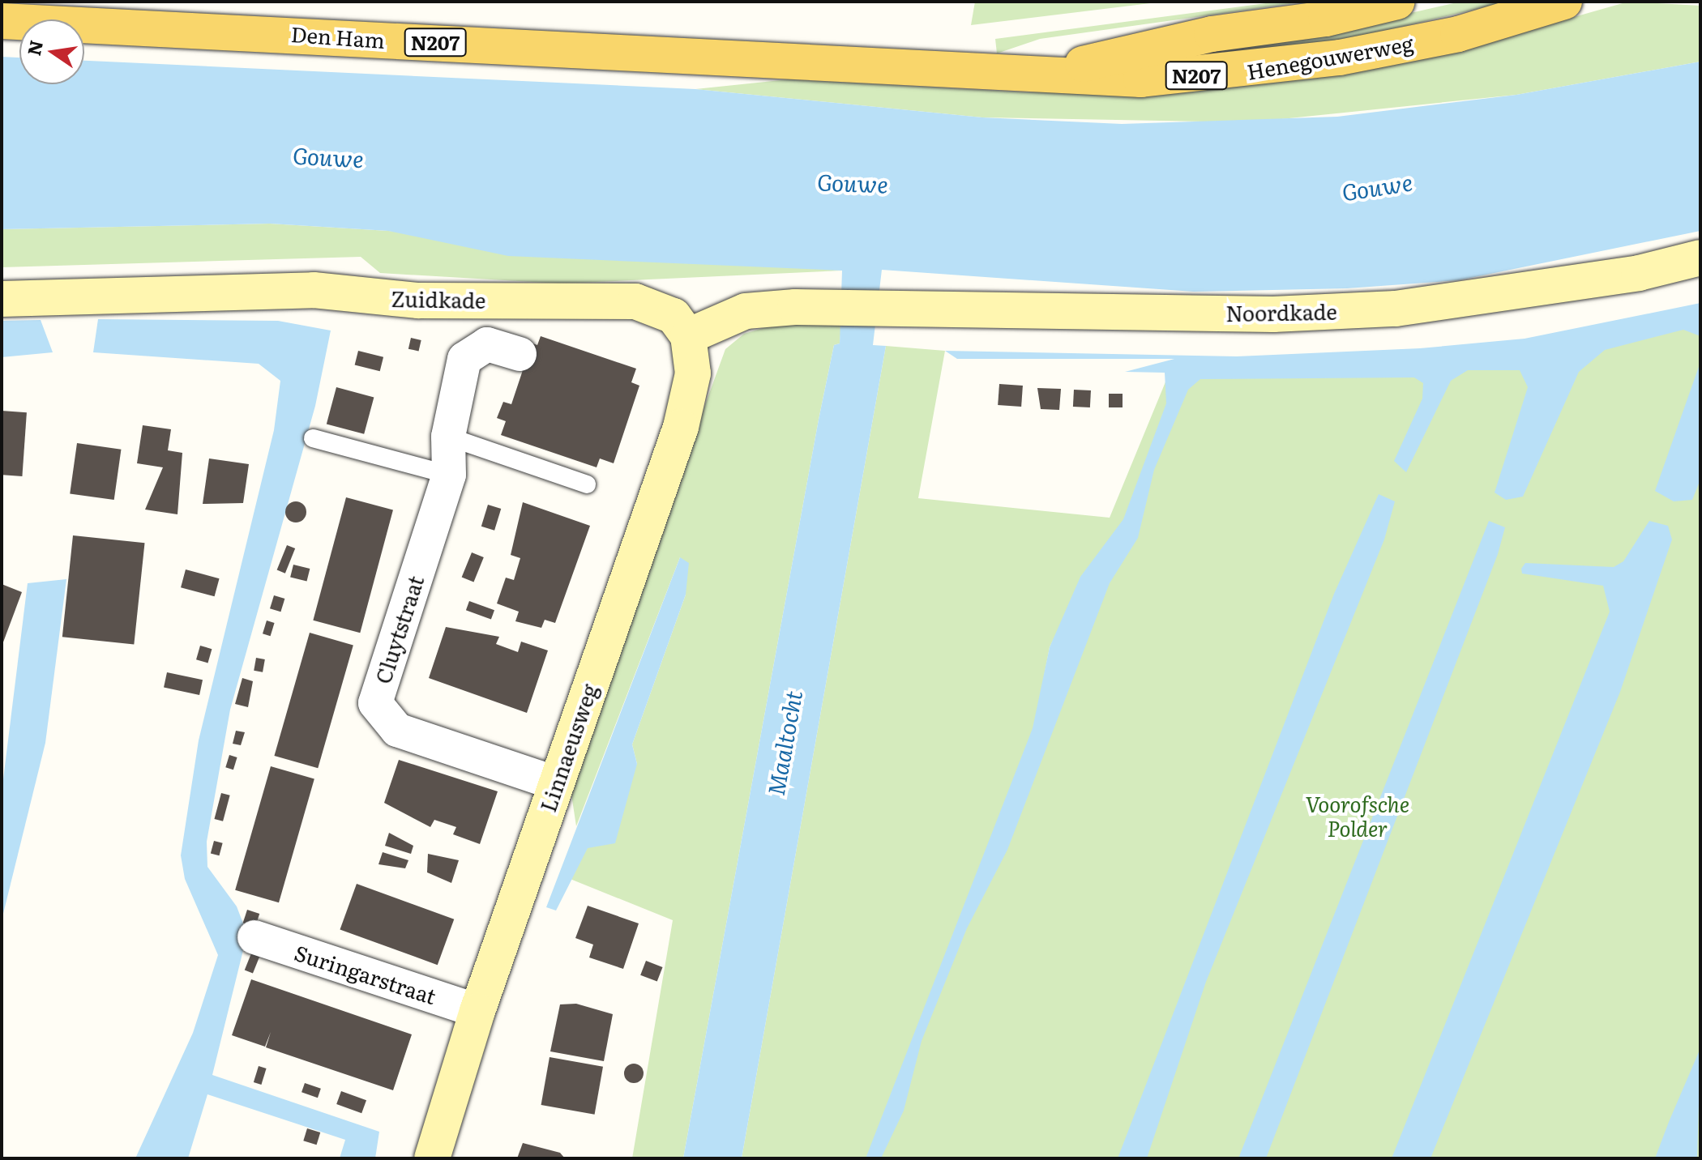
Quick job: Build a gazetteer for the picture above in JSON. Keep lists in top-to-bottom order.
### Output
{
  "streets": {
    "main road": ["Den Ham", "N207", "Henegouwerweg"],
    "street": [
      "Zuidkade",
      "Noordkade",
      "Cluytstraat",
      "Linnaeusweg",
      "Suringarstraat"
    ]
  },
  "crossings": [
    ["Den Ham", "Henegouwerweg"],
    ["Zuidkade", "Noordkade"],
    ["Zuidkade", "Linnaeusweg"],
    ["Noordkade", "Linnaeusweg"],
    ["Cluytstraat", "Linnaeusweg"],
    ["Linnaeusweg", "Suringarstraat"]
  ],
  "water": ["Gouwe", "Maaltocht"],
  "parks": ["Voorofsche Polder"],
  "north": "left"
}
